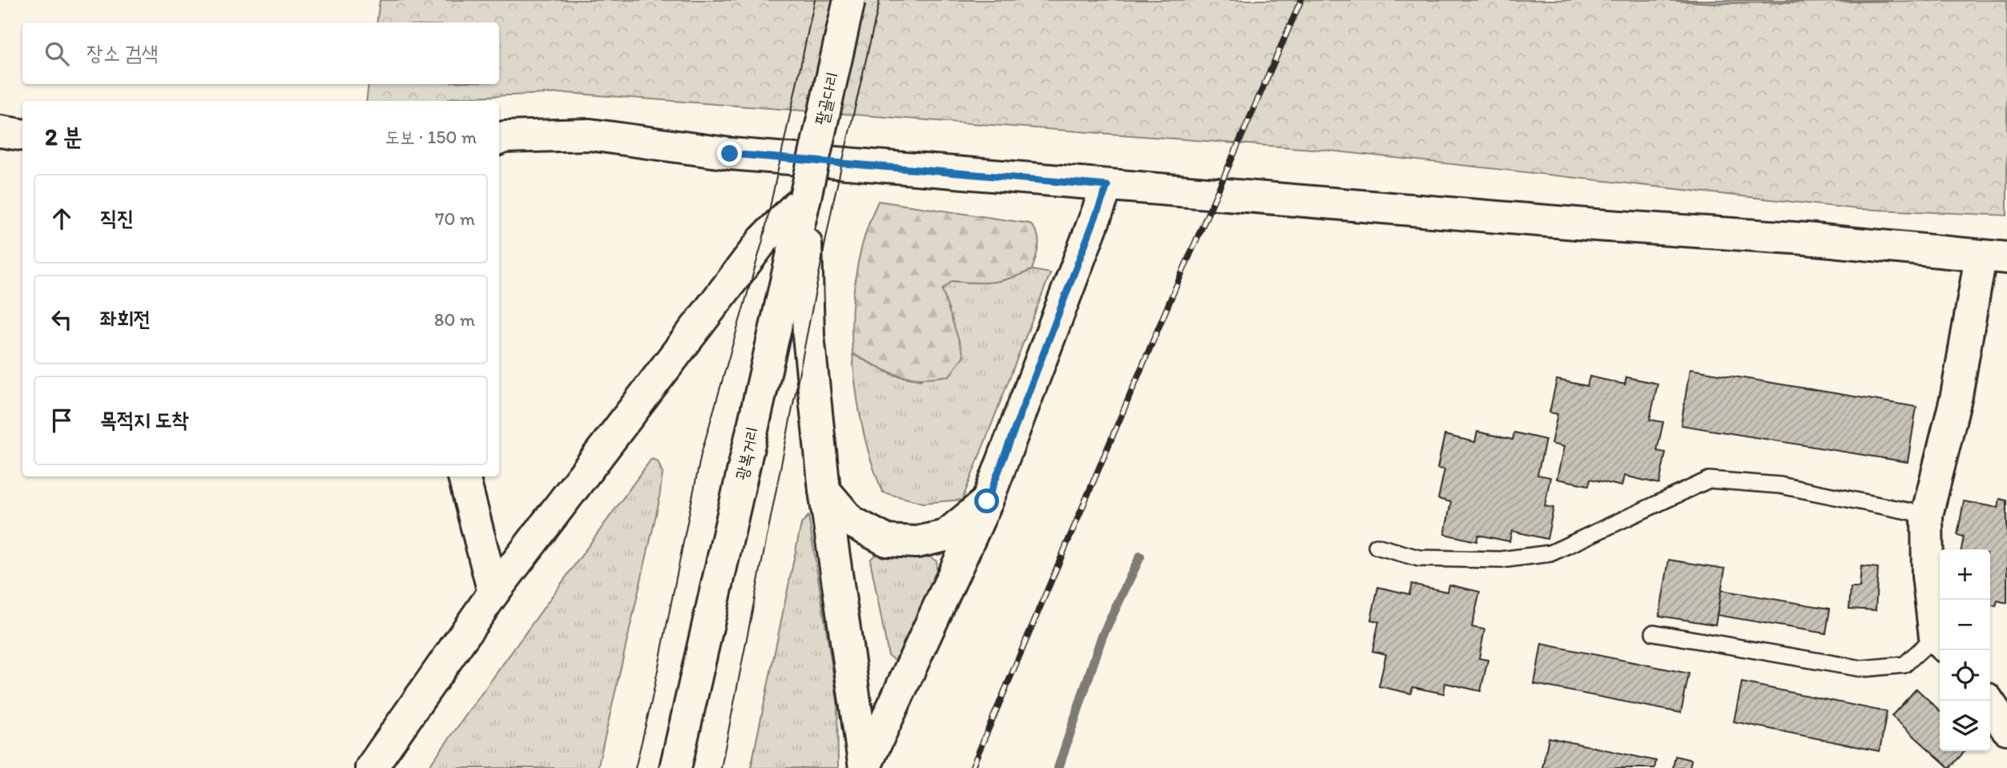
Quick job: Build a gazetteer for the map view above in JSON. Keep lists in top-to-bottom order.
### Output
{
  "streets": {
    "main road": ["팔골다리", "광복거리"]
  },
  "crossings": [
    ["팔골다리", "광복거리"]
  ],
  "page": {
    "search": "장소 검색",
    "heading": ["2 분", "도보 · 150 m"],
    "list": [
      ["직진", "70 m"],
      ["좌회전", "80 m"],
      "목적지 도착"
    ],
    "map_buttons": ["+", "−"]
  }
}
